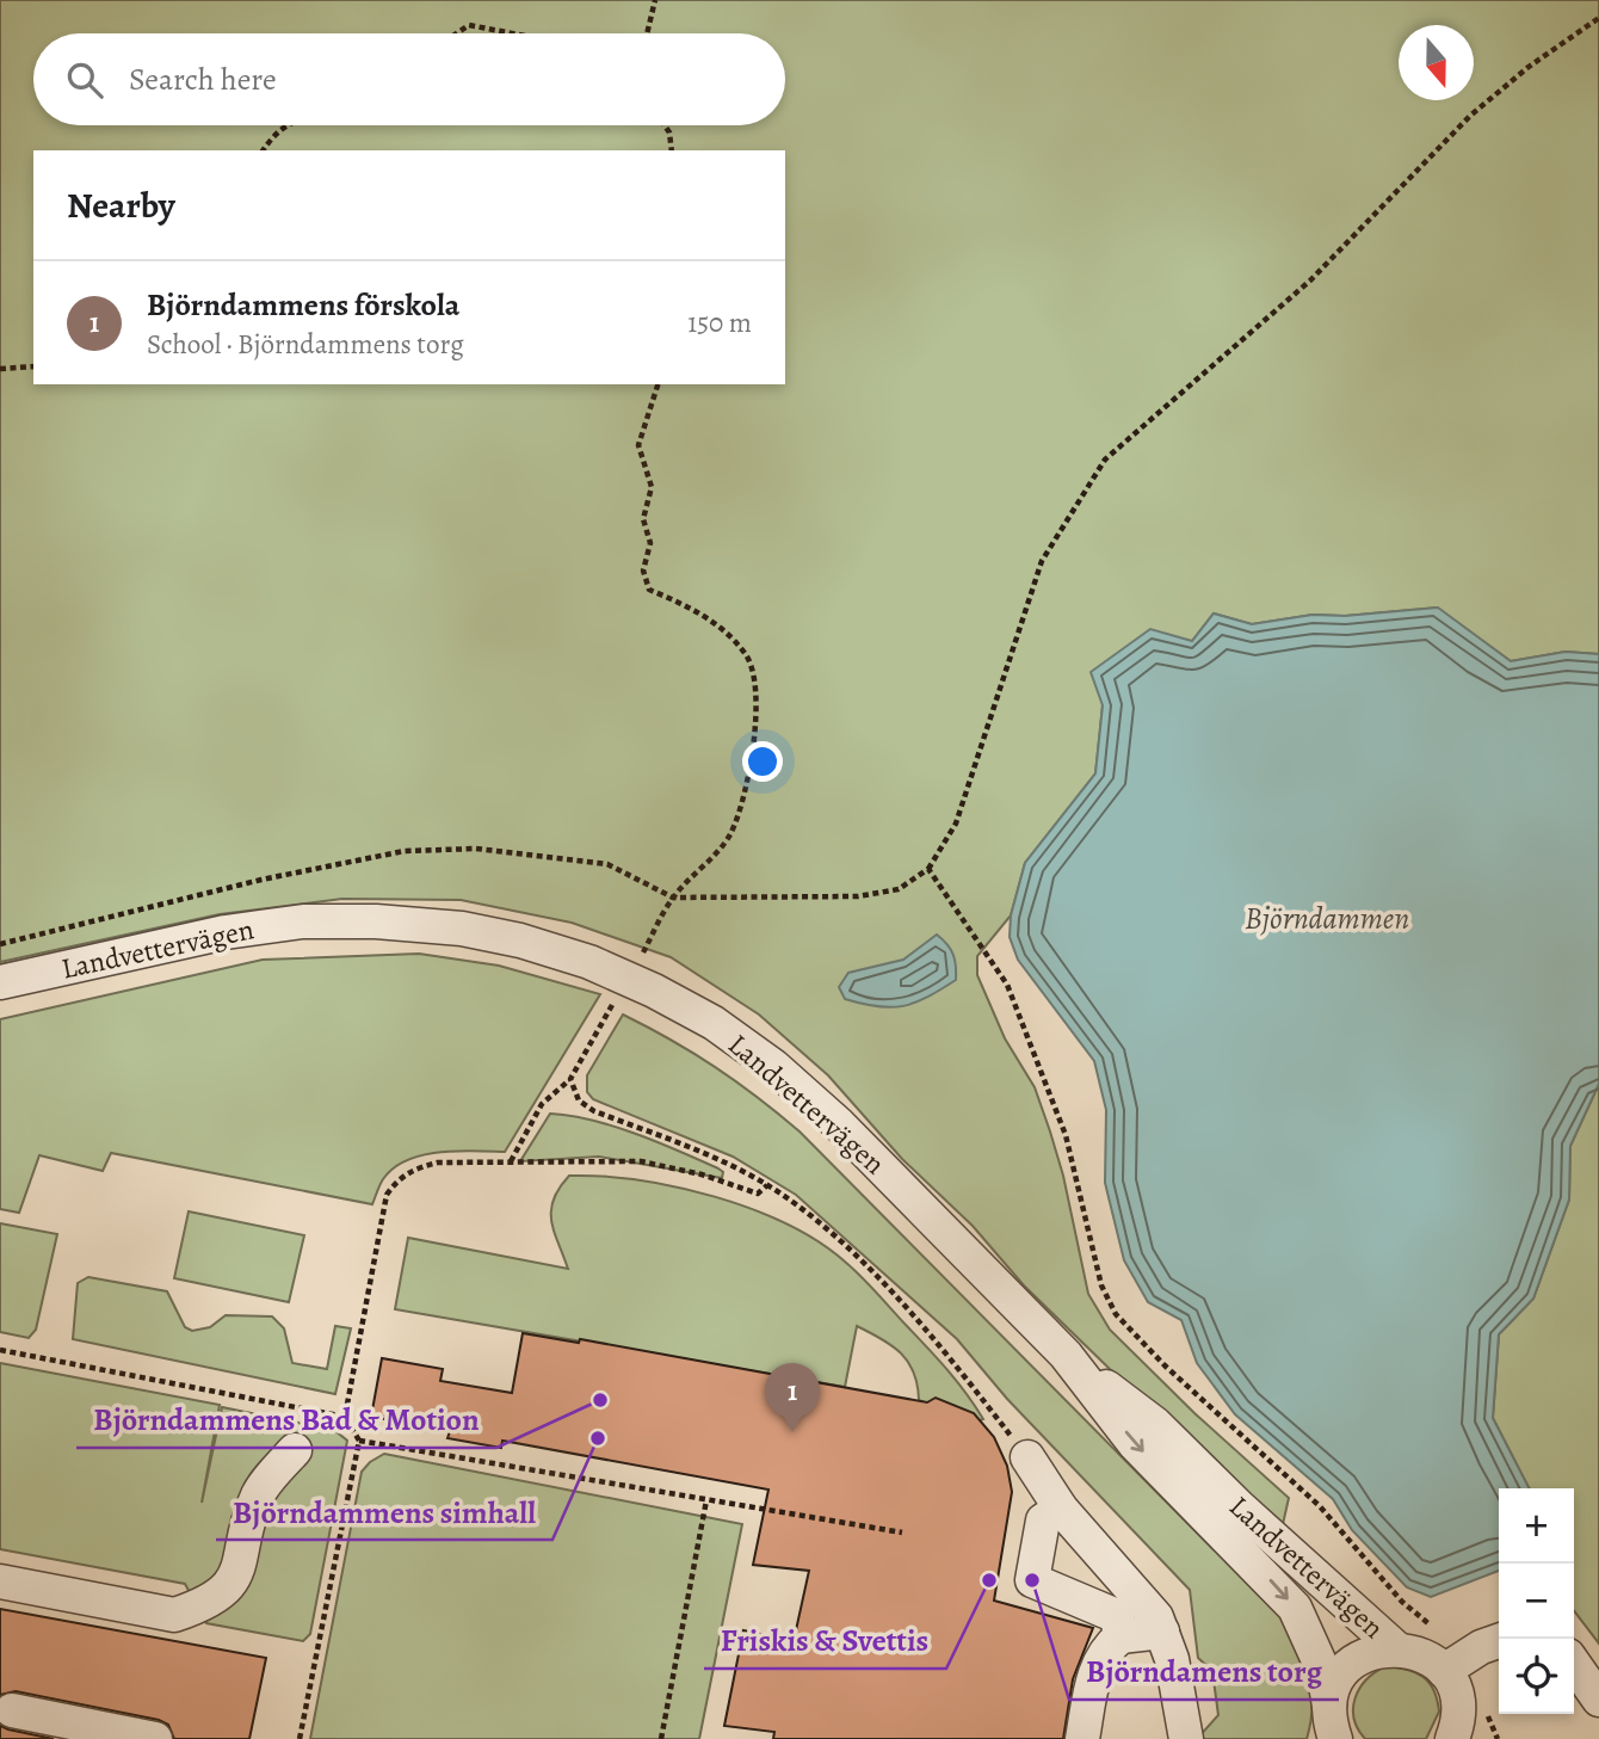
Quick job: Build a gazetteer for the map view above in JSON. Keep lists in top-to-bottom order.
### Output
{
  "streets": {
    "street": ["Landvettervägen"]
  },
  "water": ["Björndammen"],
  "places": [
    "Björndammens Bad & Motion",
    "Björndammens simhall",
    "Friskis & Svettis",
    "Björndamens torg"
  ],
  "north": "bottom",
  "page": {
    "search": "Search here",
    "heading": "Nearby",
    "list": [
      {
        "mark": "1",
        "name": "Björndammens förskola",
        "note": "School · Björndammens torg",
        "value": "150 m"
      }
    ],
    "pins": "1",
    "map_buttons": ["+", "−"]
  }
}
